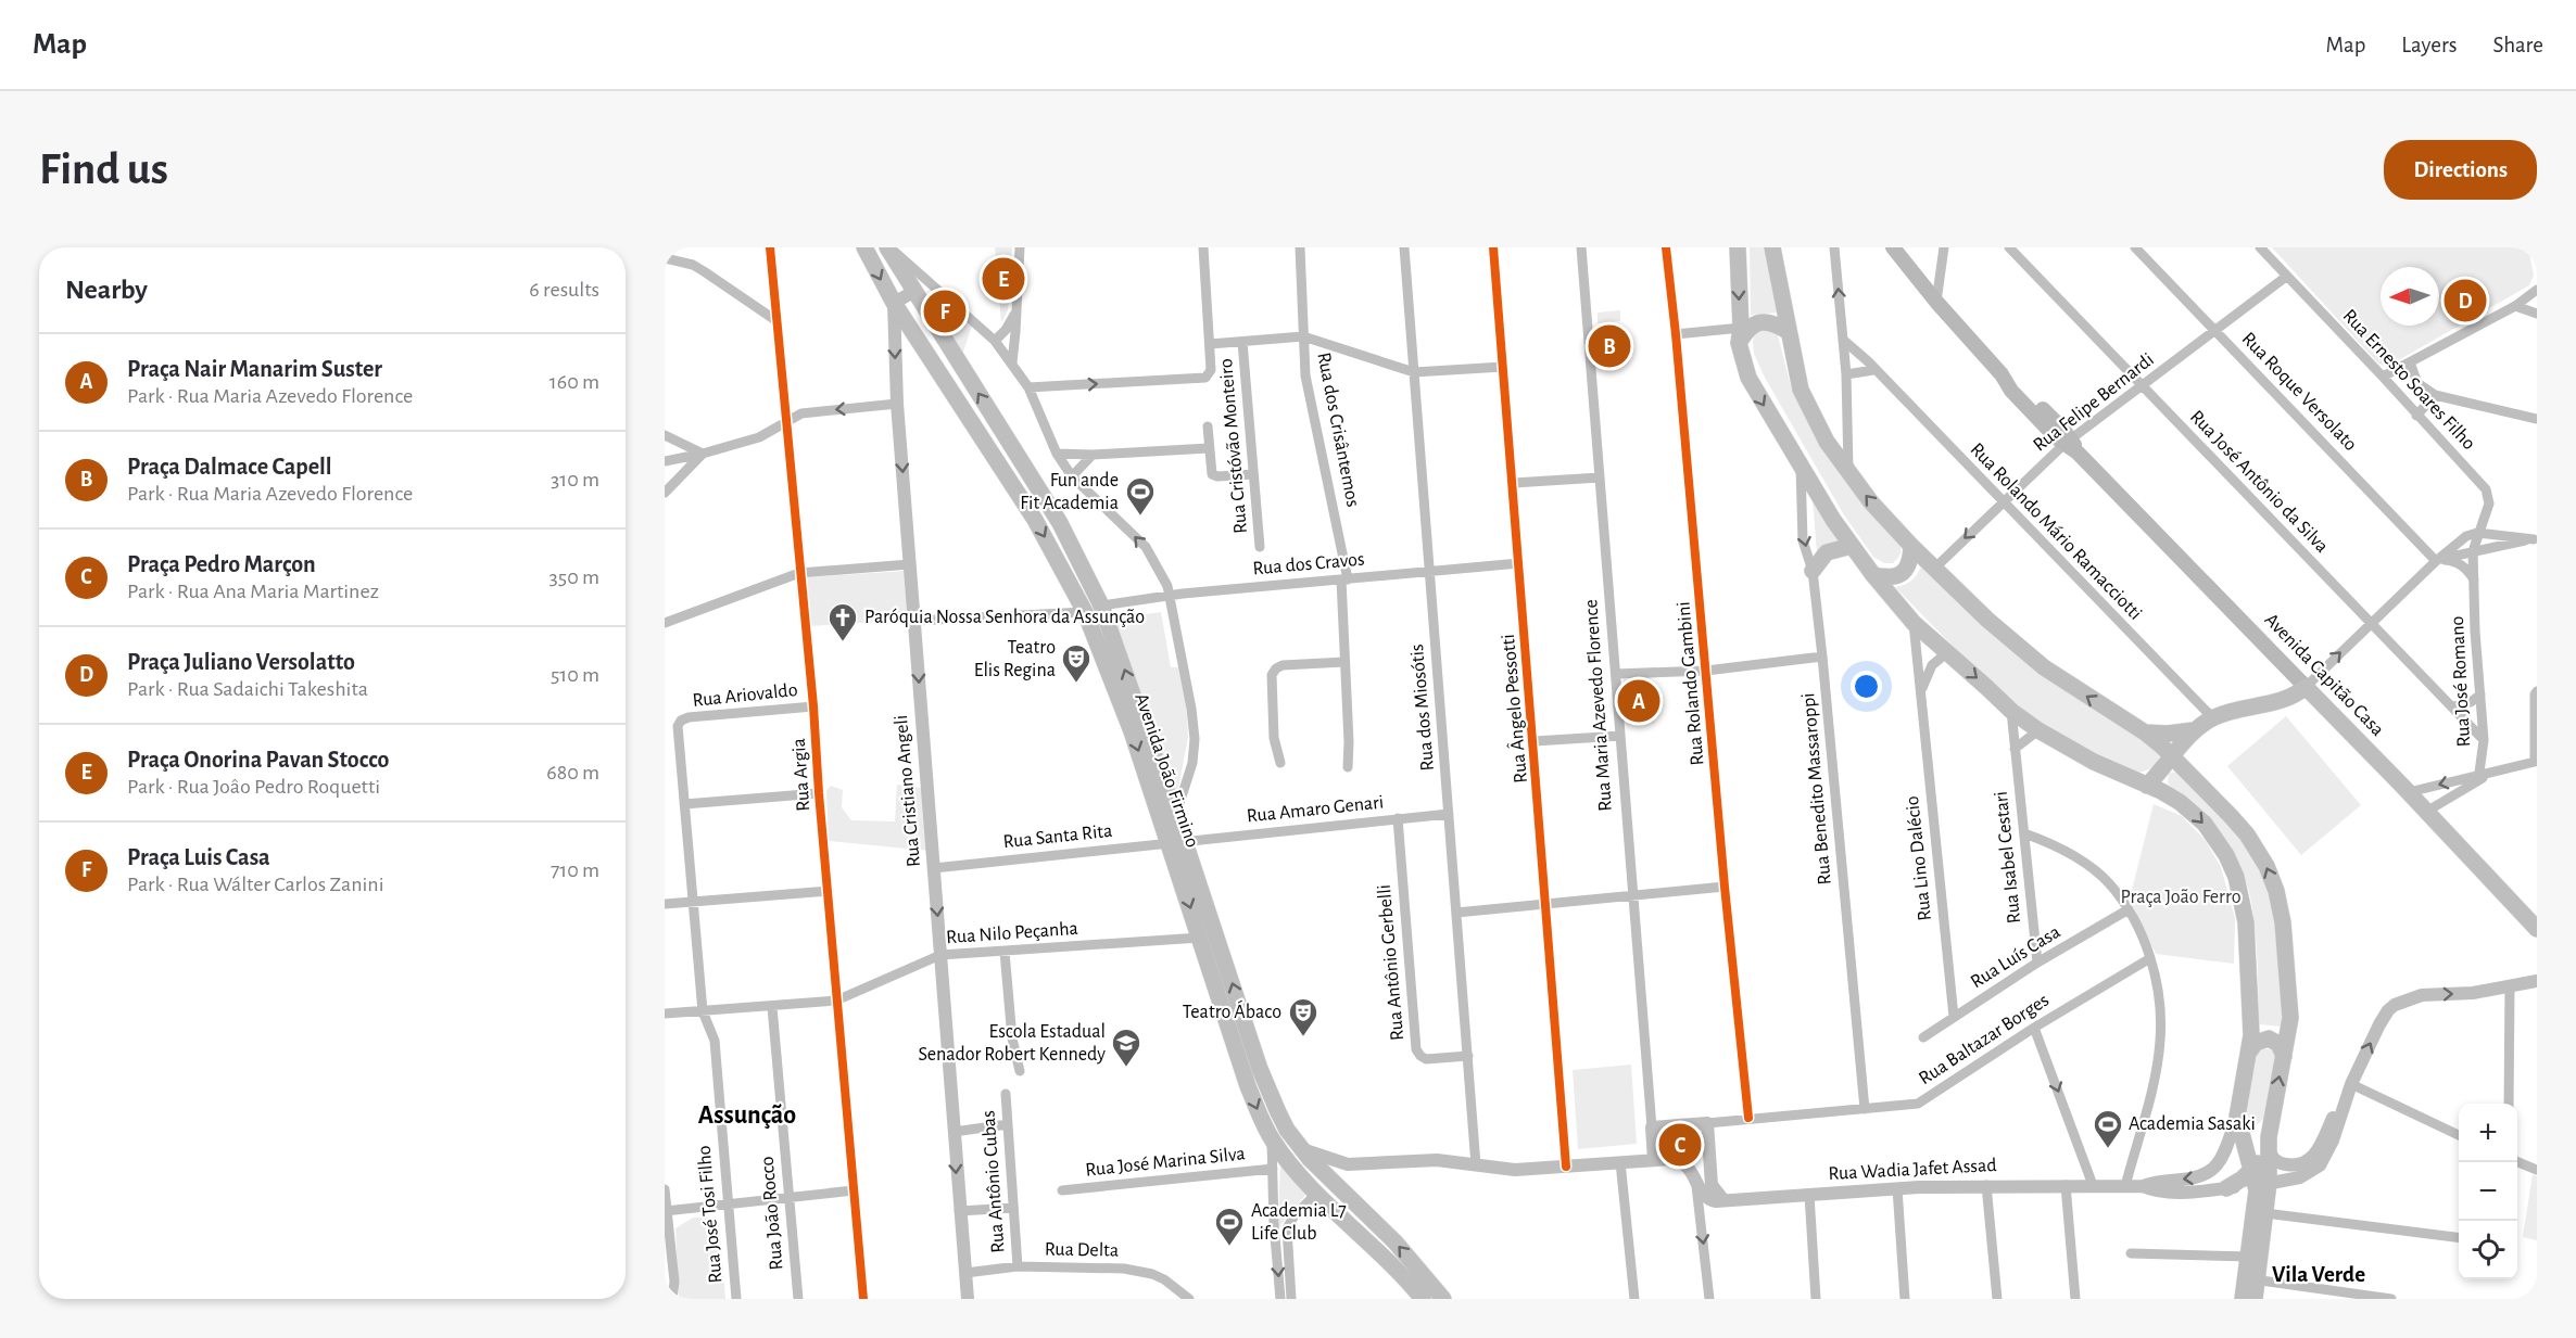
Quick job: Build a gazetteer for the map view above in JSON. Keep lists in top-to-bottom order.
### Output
{
  "streets": {
    "main road": ["Avenida Capitão Casa", "Avenida João Firmino"],
    "street": [
      "Rua Ernesto Soares Filho",
      "Rua Roque Versolato",
      "Rua Felipe Bernardi",
      "Rua dos Crisântemos",
      "Rua Cristóvão Monteiro",
      "Rua José Antônio da Silva",
      "Rua Rolando Mário Ramacciotti",
      "Rua dos Cravos",
      "Rua José Romano",
      "Rua Rolando Gambini",
      "Rua Ariovaldo",
      "Rua Maria Azevedo Florence",
      "Rua dos Miosótis",
      "Rua Ângelo Pessotti",
      "Rua Argia",
      "Rua Benedito Massaroppi",
      "Rua Cristiano Angeli",
      "Rua Amaro Genari",
      "Rua Santa Rita",
      "Rua Isabel Cestari",
      "Rua Lino Dalécio",
      "Rua Nilo Peçanha",
      "Rua Luís Casa",
      "Rua Antônio Gerbelli",
      "Rua Baltazar Borges",
      "Rua José Marina Silva",
      "Rua Wadia Jafet Assad",
      "Rua Antônio Cubas",
      "Rua João Rocco",
      "Rua José Tosi Filho",
      "Rua Delta"
    ]
  },
  "crossings": [
    ["Rua Ernesto Soares Filho", "Rua Felipe Bernardi"],
    ["Rua Ernesto Soares Filho", "Rua José Romano"],
    ["Rua Roque Versolato", "Rua Felipe Bernardi"],
    ["Rua Felipe Bernardi", "Rua José Antônio da Silva"],
    ["Rua Felipe Bernardi", "Rua Rolando Mário Ramacciotti"],
    ["Rua Felipe Bernardi", "Avenida Capitão Casa"],
    ["Rua dos Crisântemos", "Rua dos Cravos"],
    ["Rua José Antônio da Silva", "Rua José Romano"],
    ["Rua dos Cravos", "Rua dos Miosótis"],
    ["Rua dos Cravos", "Rua Ângelo Pessotti"],
    ["Rua dos Cravos", "Avenida João Firmino"],
    ["Rua Rolando Gambini", "Rua Baltazar Borges"],
    ["Rua Ariovaldo", "Rua Argia"],
    ["Rua Ariovaldo", "Rua José Tosi Filho"],
    ["Rua dos Miosótis", "Rua Amaro Genari"],
    ["Rua dos Miosótis", "Rua Antônio Gerbelli"],
    ["Avenida João Firmino", "Rua Cristiano Angeli"],
    ["Avenida João Firmino", "Rua Amaro Genari"],
    ["Avenida João Firmino", "Rua Santa Rita"],
    ["Avenida João Firmino", "Rua Nilo Peçanha"],
    ["Rua Argia", "Rua Nilo Peçanha"],
    ["Rua Benedito Massaroppi", "Rua Baltazar Borges"],
    ["Rua Cristiano Angeli", "Rua Santa Rita"],
    ["Rua Cristiano Angeli", "Rua Nilo Peçanha"],
    ["Rua Cristiano Angeli", "Rua Delta"],
    ["Rua Amaro Genari", "Rua Santa Rita"],
    ["Rua Amaro Genari", "Rua Antônio Gerbelli"],
    ["Rua Isabel Cestari", "Rua Luís Casa"],
    ["Rua Lino Dalécio", "Rua Luís Casa"],
    ["Rua Nilo Peçanha", "Rua João Rocco"],
    ["Rua Nilo Peçanha", "Rua José Tosi Filho"],
    ["Rua Antônio Cubas", "Rua Delta"]
  ],
  "one_way": ["Rua Cristiano Angeli"],
  "districts": ["Assunção", "Vila Verde"],
  "parks": ["Praça João Ferro"],
  "places": {
    "sports": ["Fun ande Fit Academia", "Academia Sasaki", "Academia L7 Life Club"],
    "church": ["Paróquia Nossa Senhora da Assunção"],
    "theatre": ["Teatro Elis Regina", "Teatro Ábaco"],
    "school or university": ["Escola Estadual Senador Robert Kennedy"]
  },
  "north": "left",
  "page": {
    "header": "Map",
    "nav": ["Map", "Layers", "Share"],
    "buttons": "Directions",
    "title": "Find us",
    "heading": ["Nearby", "6 results"],
    "pins": [
      "E",
      "D",
      "F",
      "B",
      "A",
      "C"
    ],
    "list": [
      {
        "mark": "A",
        "name": "Praça Nair Manarim Suster",
        "note": "Park · Rua Maria Azevedo Florence",
        "value": "160 m"
      },
      {
        "mark": "B",
        "name": "Praça Dalmace Capell",
        "note": "Park · Rua Maria Azevedo Florence",
        "value": "310 m"
      },
      {
        "mark": "C",
        "name": "Praça Pedro Marçon",
        "note": "Park · Rua Ana Maria Martinez",
        "value": "350 m"
      },
      {
        "mark": "D",
        "name": "Praça Juliano Versolatto",
        "note": "Park · Rua Sadaichi Takeshita",
        "value": "510 m"
      },
      {
        "mark": "E",
        "name": "Praça Onorina Pavan Stocco",
        "note": "Park · Rua Joâo Pedro Roquetti",
        "value": "680 m"
      },
      {
        "mark": "F",
        "name": "Praça Luis Casa",
        "note": "Park · Rua Wálter Carlos Zanini",
        "value": "710 m"
      }
    ],
    "map_buttons": ["+", "−"]
  }
}
